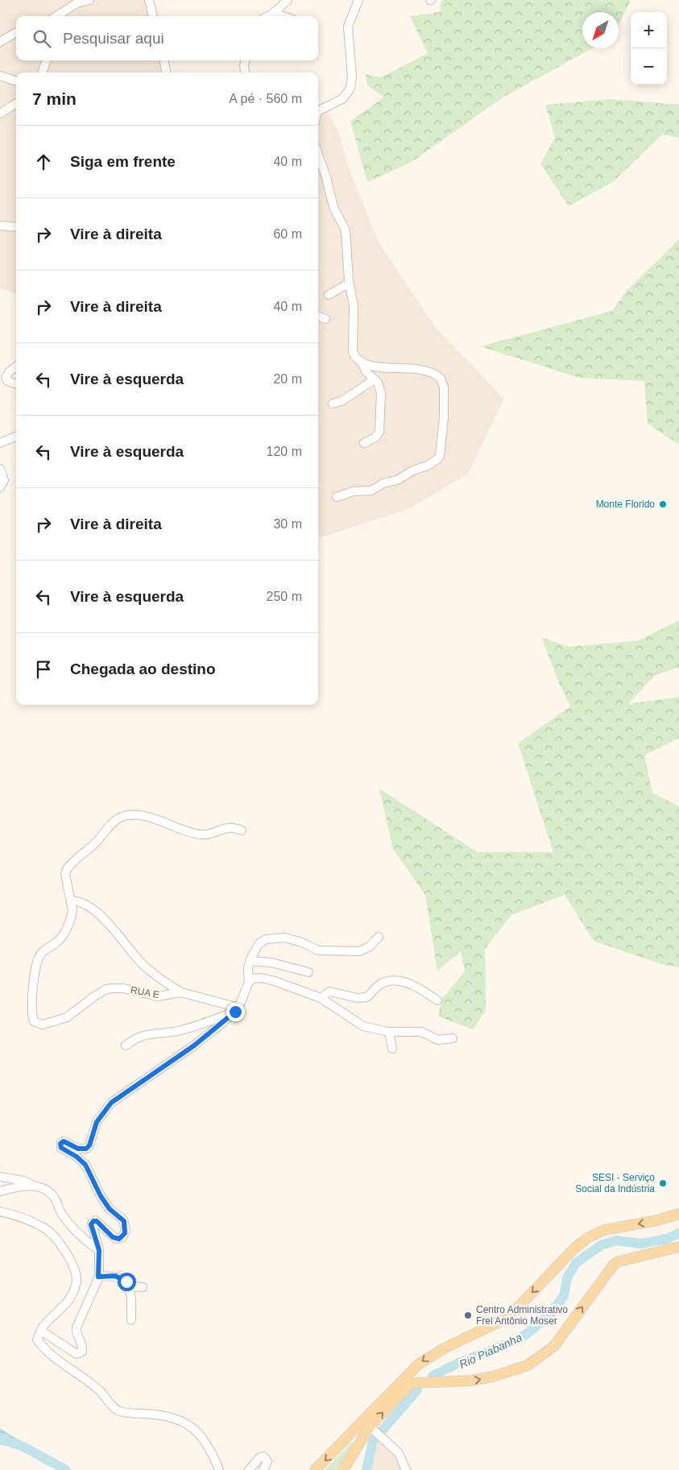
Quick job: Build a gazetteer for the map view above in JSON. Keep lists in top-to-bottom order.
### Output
{
  "streets": {
    "street": ["RUA E"]
  },
  "water": ["Rio Piabanha"],
  "places": ["Monte Florido", "SESI - Serviço Social da Indústria", "Centro Administrativo Frei Antônio Moser"],
  "north": "bottom left",
  "page": {
    "map_buttons": ["+", "−"],
    "search": "Pesquisar aqui",
    "heading": ["7 min", "A pé · 560 m"],
    "list": [
      ["Siga em frente", "40 m"],
      ["Vire à direita", "60 m"],
      ["Vire à direita", "40 m"],
      ["Vire à esquerda", "20 m"],
      ["Vire à esquerda", "120 m"],
      ["Vire à direita", "30 m"],
      ["Vire à esquerda", "250 m"],
      "Chegada ao destino"
    ]
  }
}
